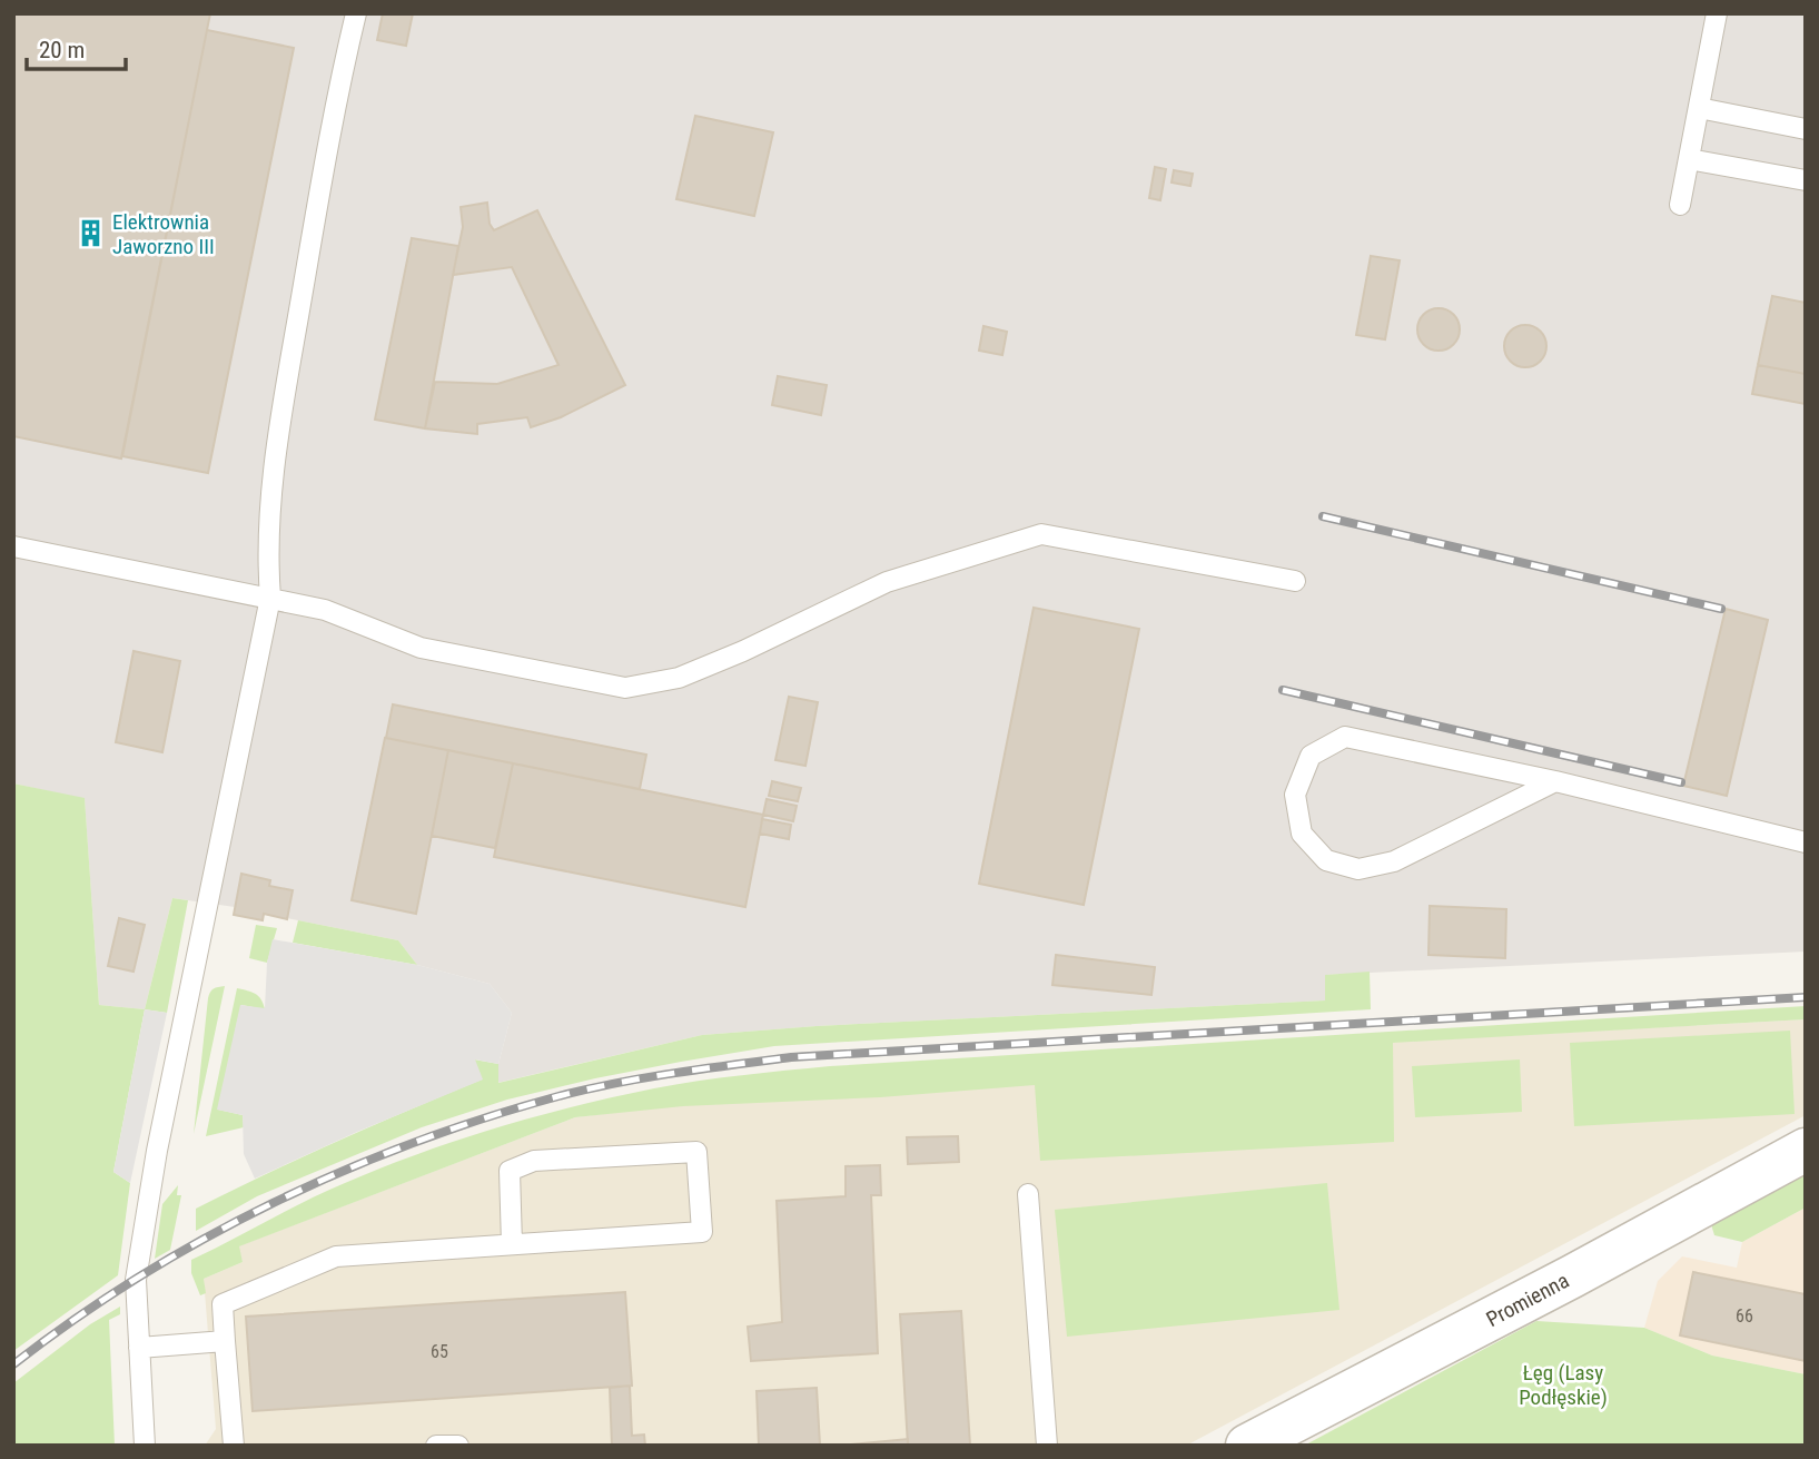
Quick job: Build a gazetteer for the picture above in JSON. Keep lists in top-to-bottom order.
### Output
{
  "streets": {
    "street": ["Promienna"]
  },
  "parks": ["Łęg (Lasy Podłęskie)"],
  "places": {
    "building": ["Elektrownia Jaworzno III"]
  },
  "house_numbers": ["66", "65"],
  "scale_bar": "20 m"
}
